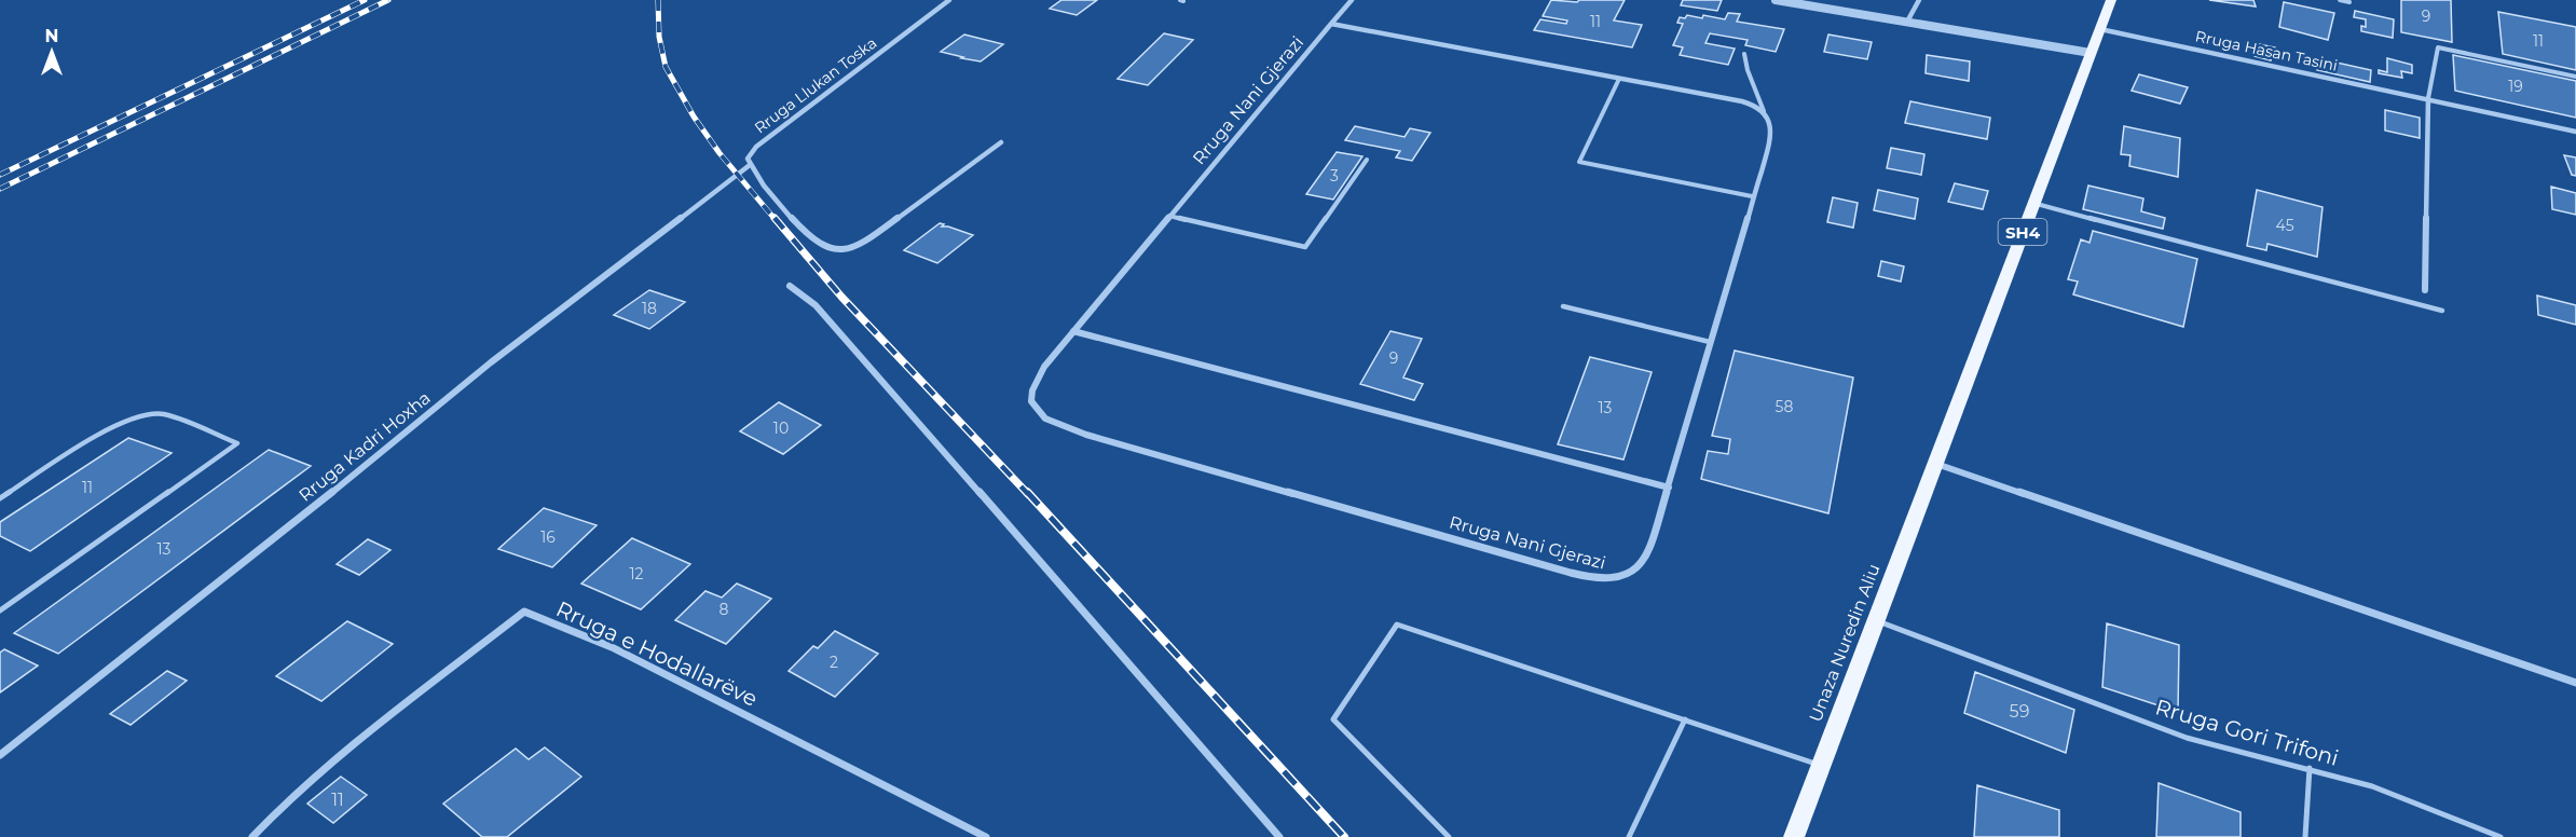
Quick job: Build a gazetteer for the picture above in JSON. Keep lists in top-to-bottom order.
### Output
{
  "streets": {
    "main road": ["SH4", "Unaza Nuredin Aliu"],
    "street": [
      "Rruga Hasan Tasini",
      "Rruga Llukan Toska",
      "Rruga Nani Gjerazi",
      "Rruga Kadri Hoxha",
      "Rruga e Hodallarëve"
    ],
    "lane": ["Rruga Gori Trifoni"]
  },
  "crossings": [
    ["Rruga Hasan Tasini", "SH4"],
    ["Rruga Llukan Toska", "Rruga Kadri Hoxha"],
    ["SH4", "Unaza Nuredin Aliu"],
    ["Unaza Nuredin Aliu", "Rruga Gori Trifoni"]
  ],
  "house_numbers": [
    "9",
    "11",
    "11",
    "19",
    "3",
    "45",
    "18",
    "9",
    "58",
    "13",
    "10",
    "11",
    "16",
    "13",
    "12",
    "8",
    "2",
    "59",
    "11"
  ],
  "north": "top"
}
